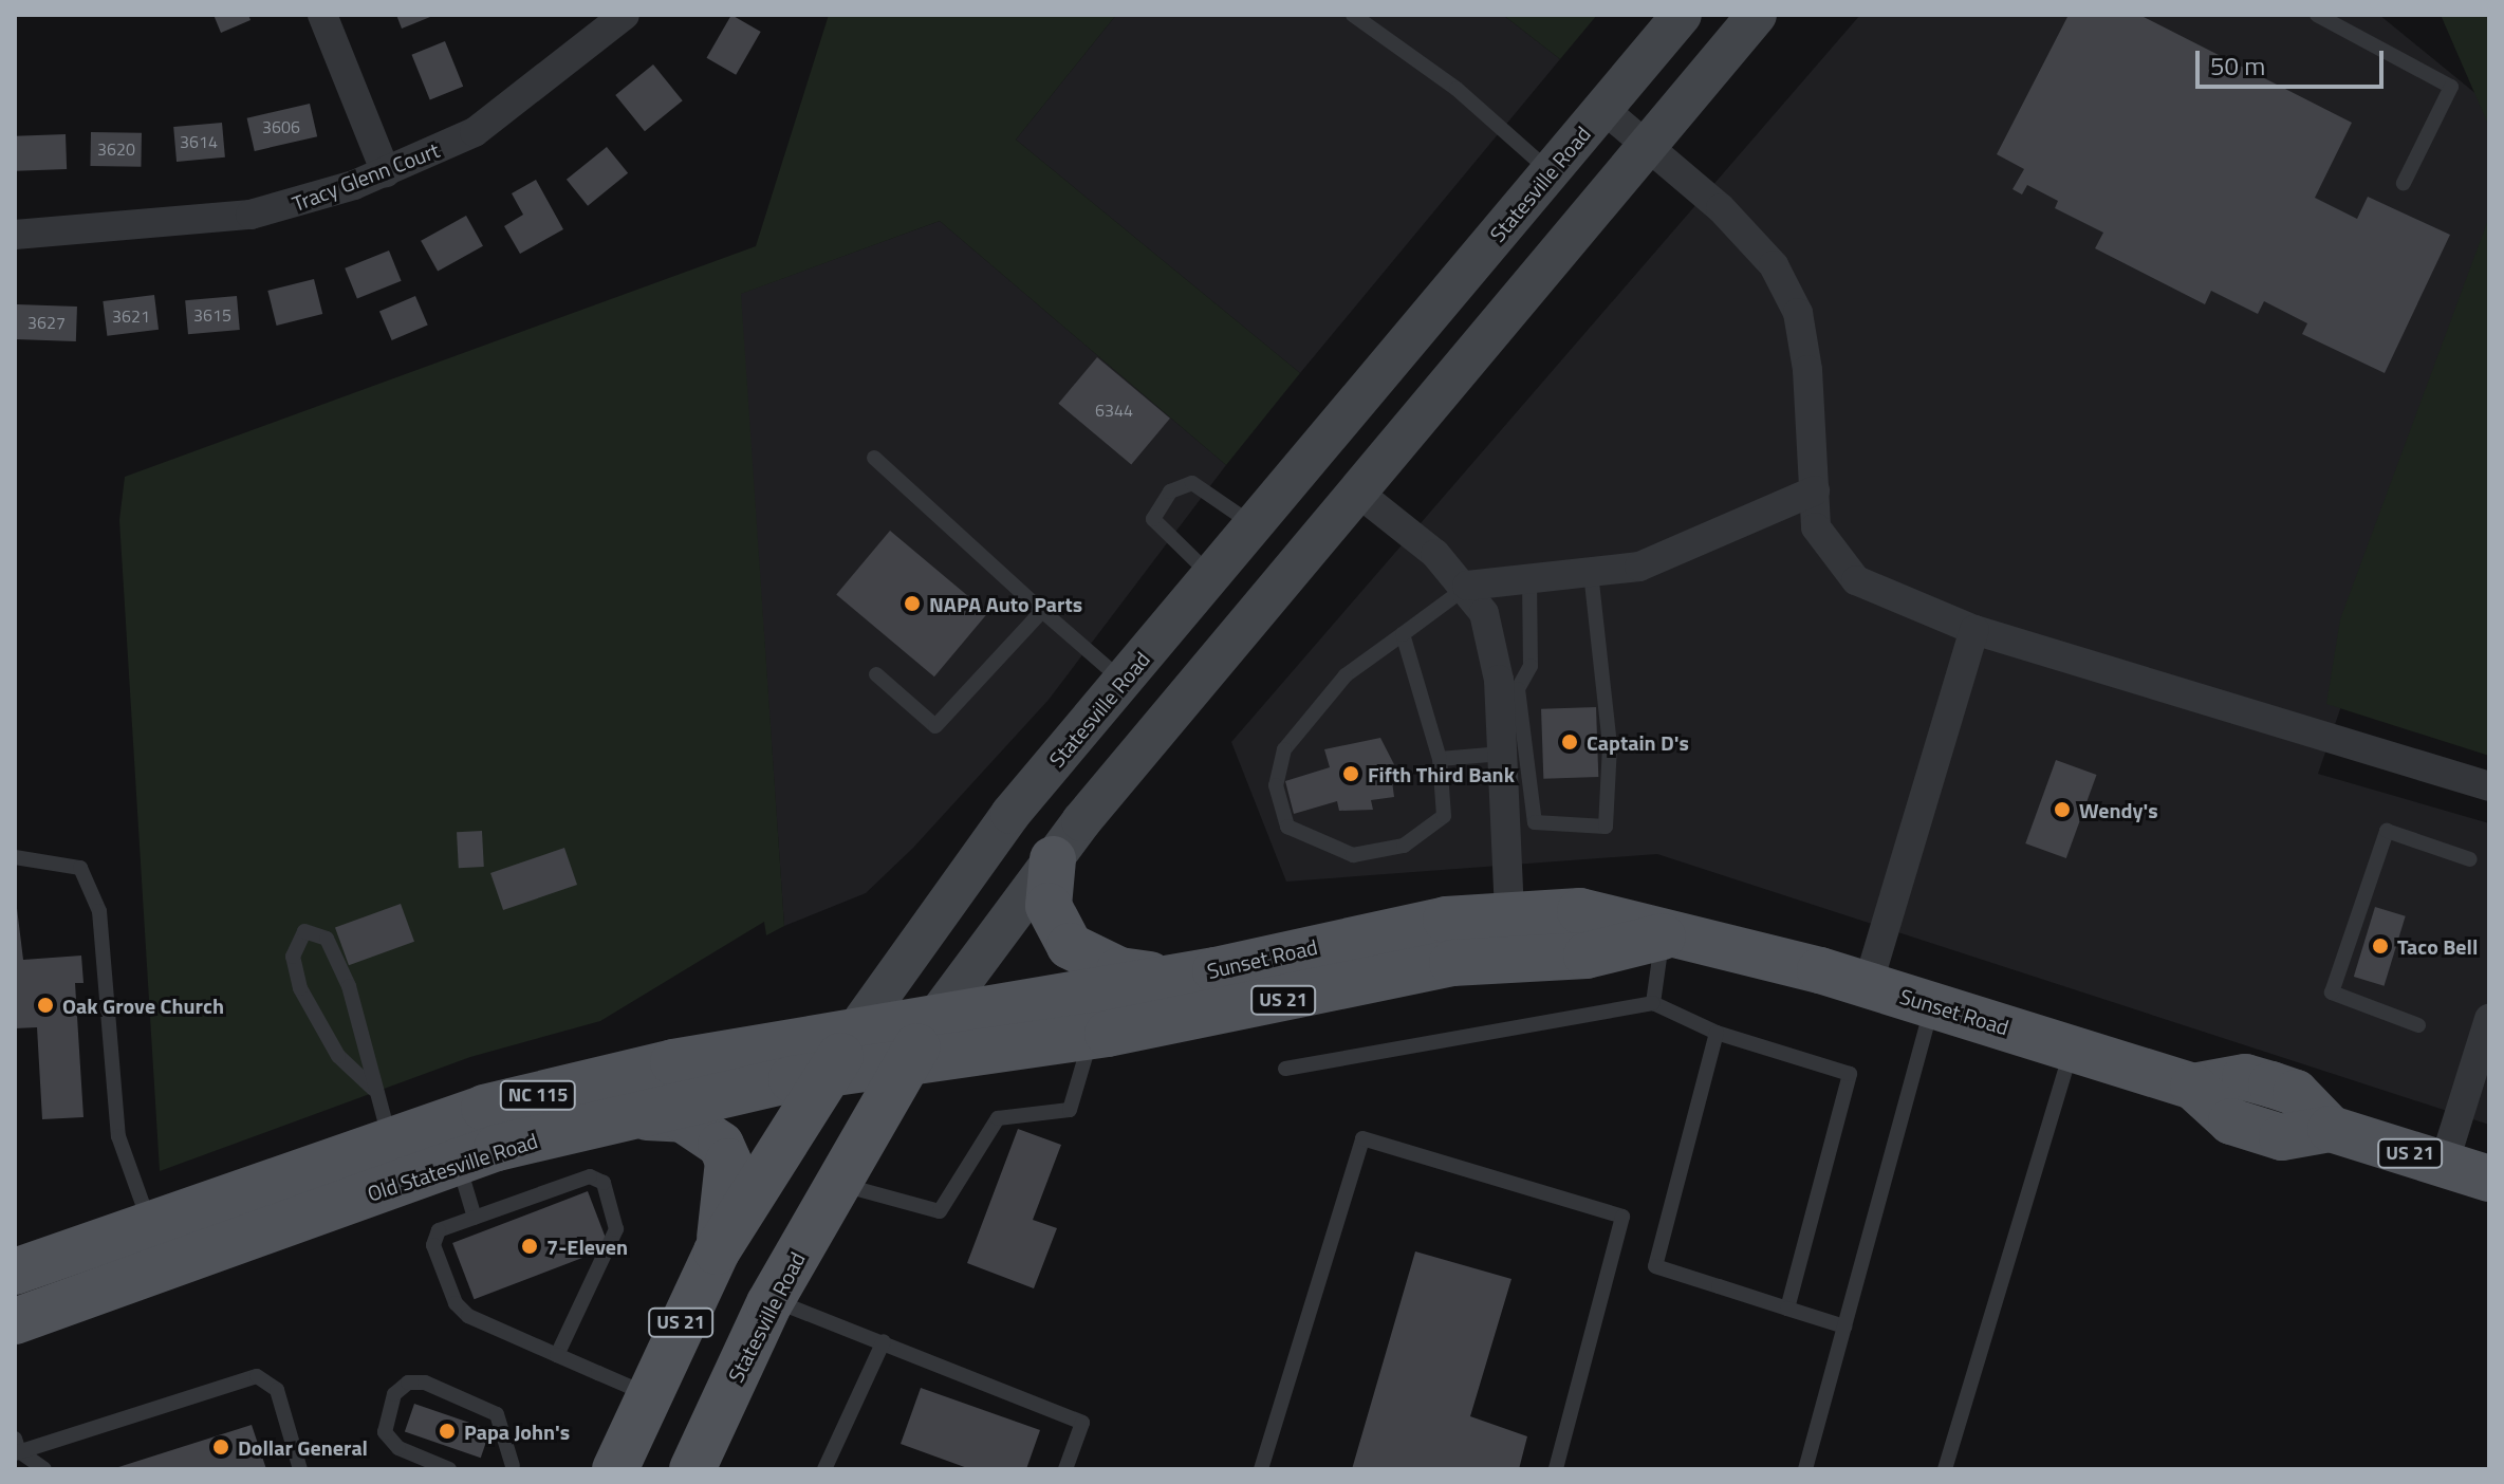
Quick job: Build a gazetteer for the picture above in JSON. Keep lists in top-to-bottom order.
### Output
{
  "streets": {
    "main road": [
      "Statesville Road",
      "Sunset Road",
      "US 21",
      "NC 115",
      "Old Statesville Road"
    ],
    "street": ["Tracy Glenn Court"]
  },
  "crossings": [
    ["Statesville Road", "Sunset Road"],
    ["Statesville Road", "Old Statesville Road"],
    ["Sunset Road", "Old Statesville Road"]
  ],
  "places": [
    "NAPA Auto Parts",
    "Captain D's",
    "Fifth Third Bank",
    "Wendy's",
    "Taco Bell",
    "Oak Grove Church",
    "7-Eleven",
    "Papa John's",
    "Dollar General"
  ],
  "house_numbers": [
    "3606",
    "3614",
    "3620",
    "3615",
    "3621",
    "3627",
    "6344"
  ],
  "scale_bar": "50 m"
}
